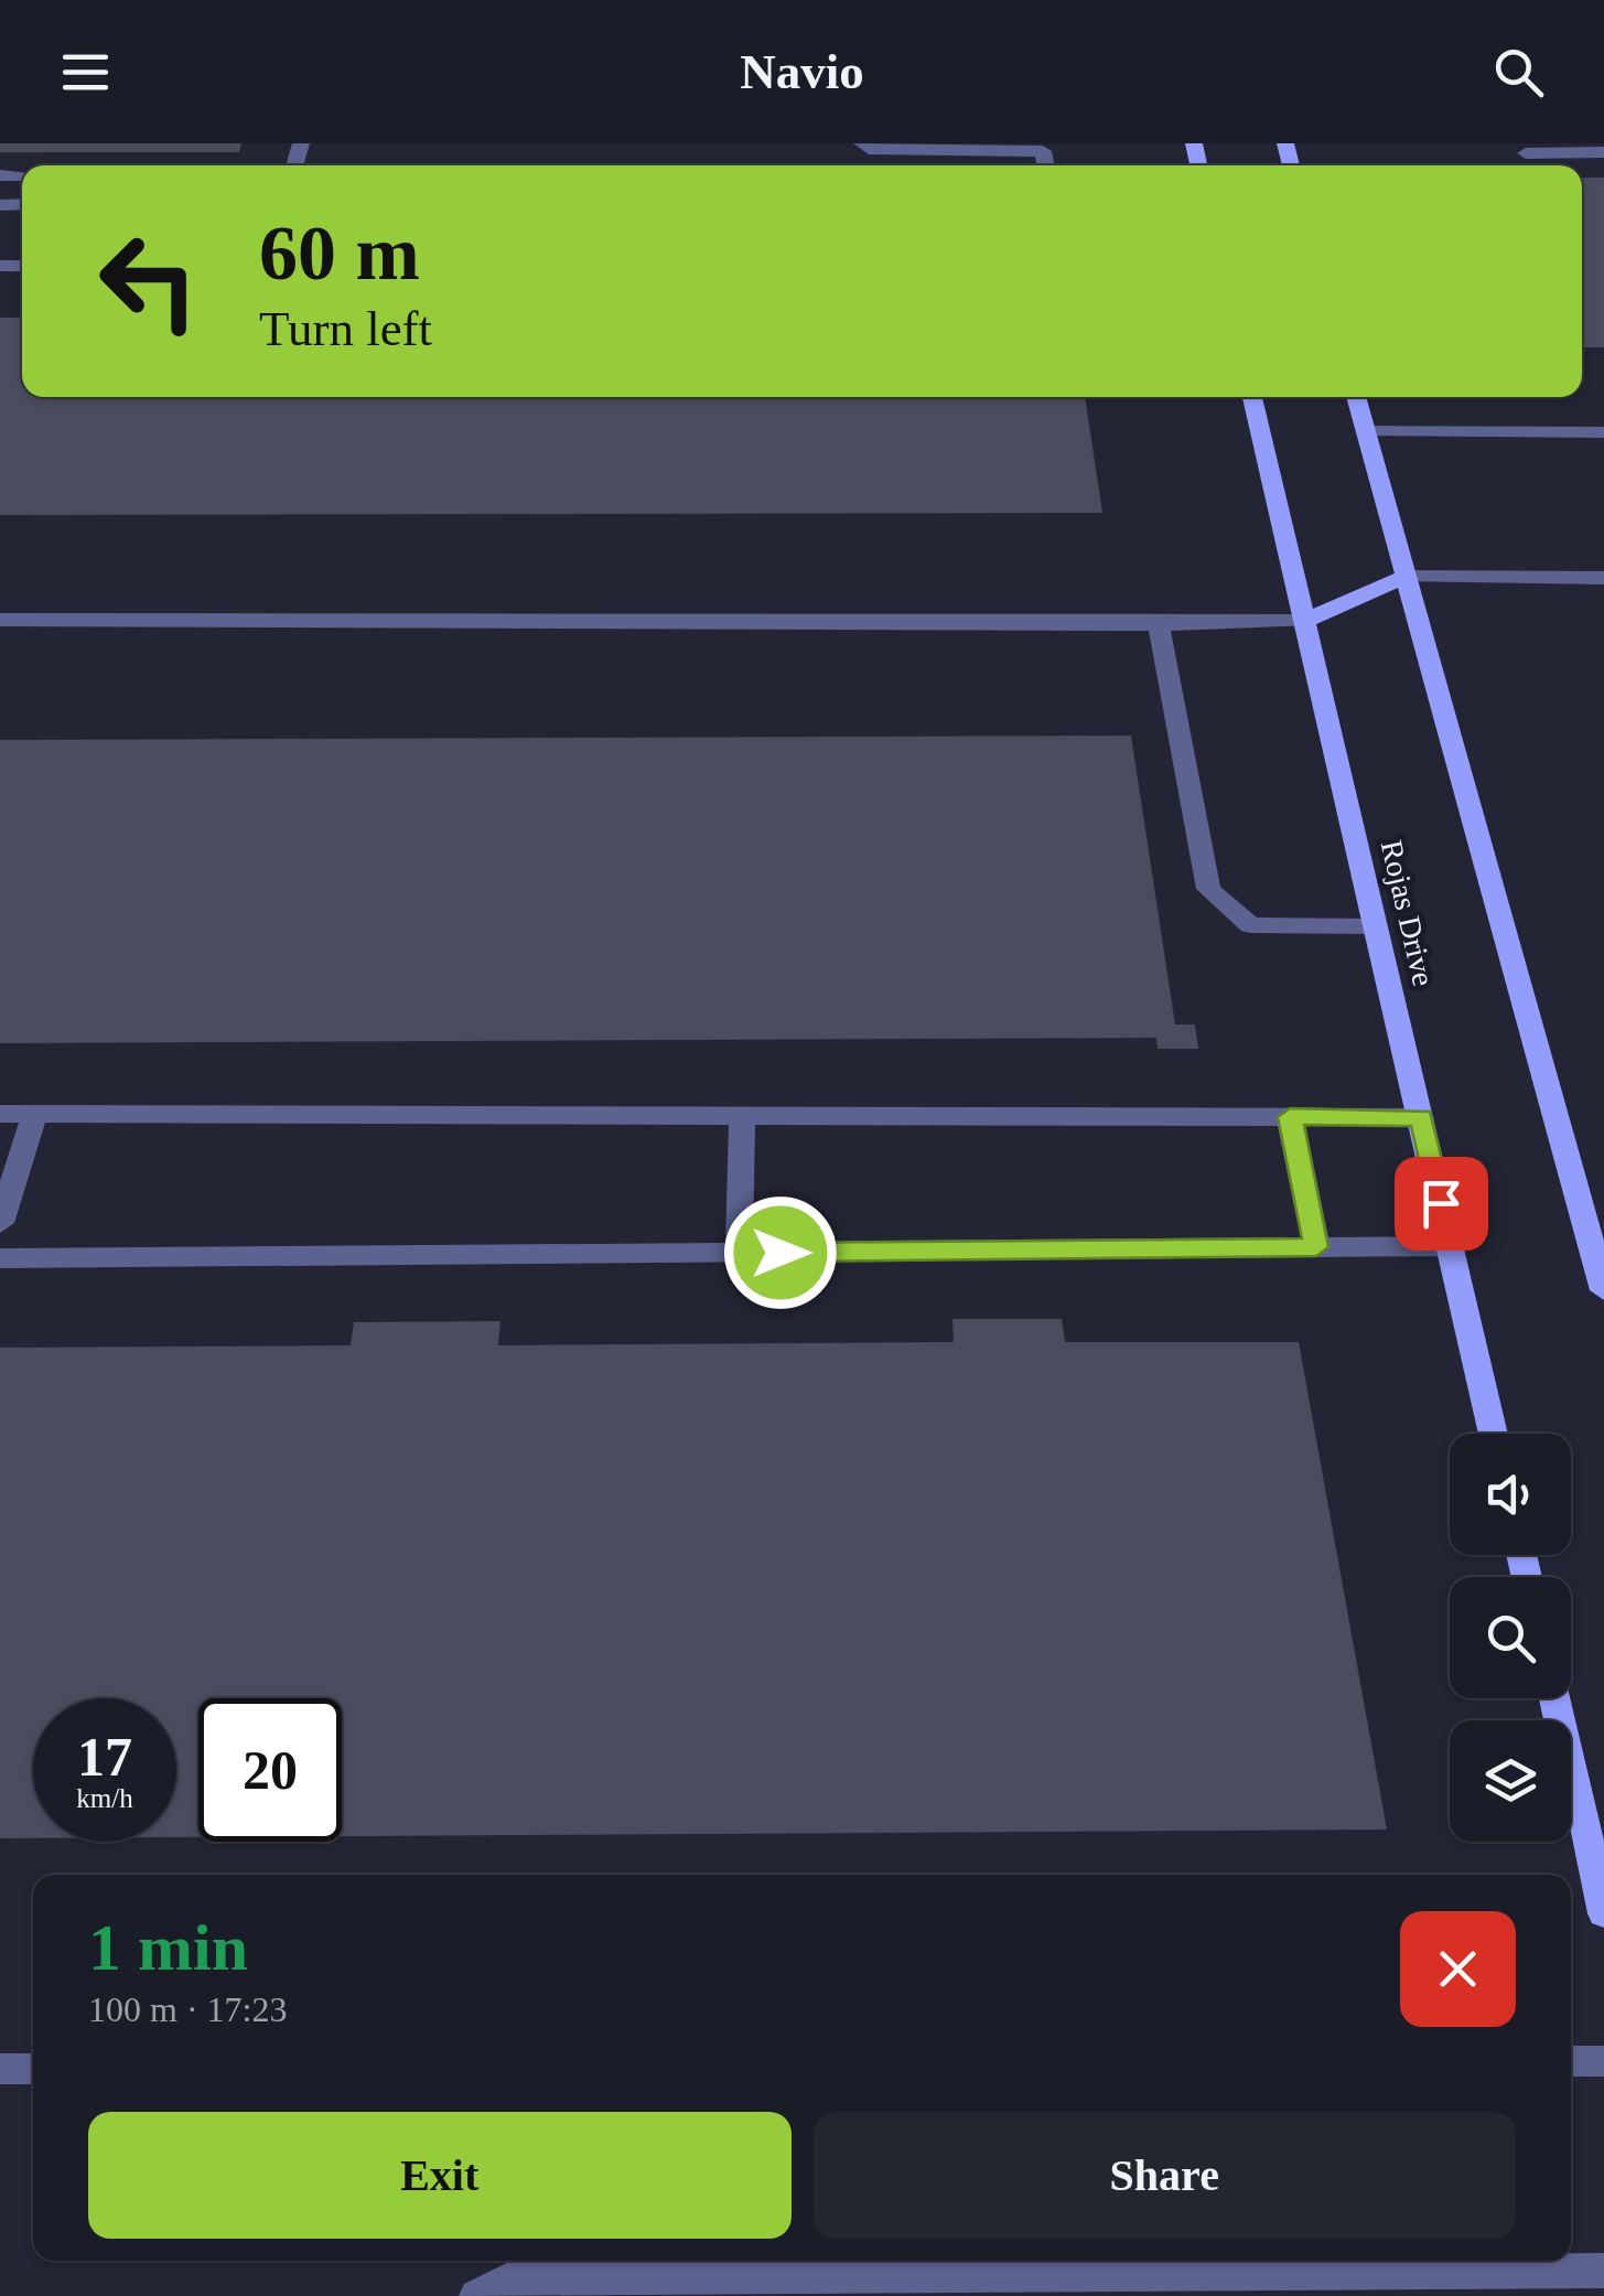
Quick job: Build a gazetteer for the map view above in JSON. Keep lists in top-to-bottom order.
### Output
{
  "streets": {
    "main road": ["Rojas Drive"]
  },
  "page": {
    "header": "Navio",
    "turn": ["60 m", "Turn left"],
    "speed": "17 km/h",
    "limit": "20",
    "heading": ["1 min", "100 m · 17:23"],
    "buttons": ["Exit", "Share"]
  }
}
